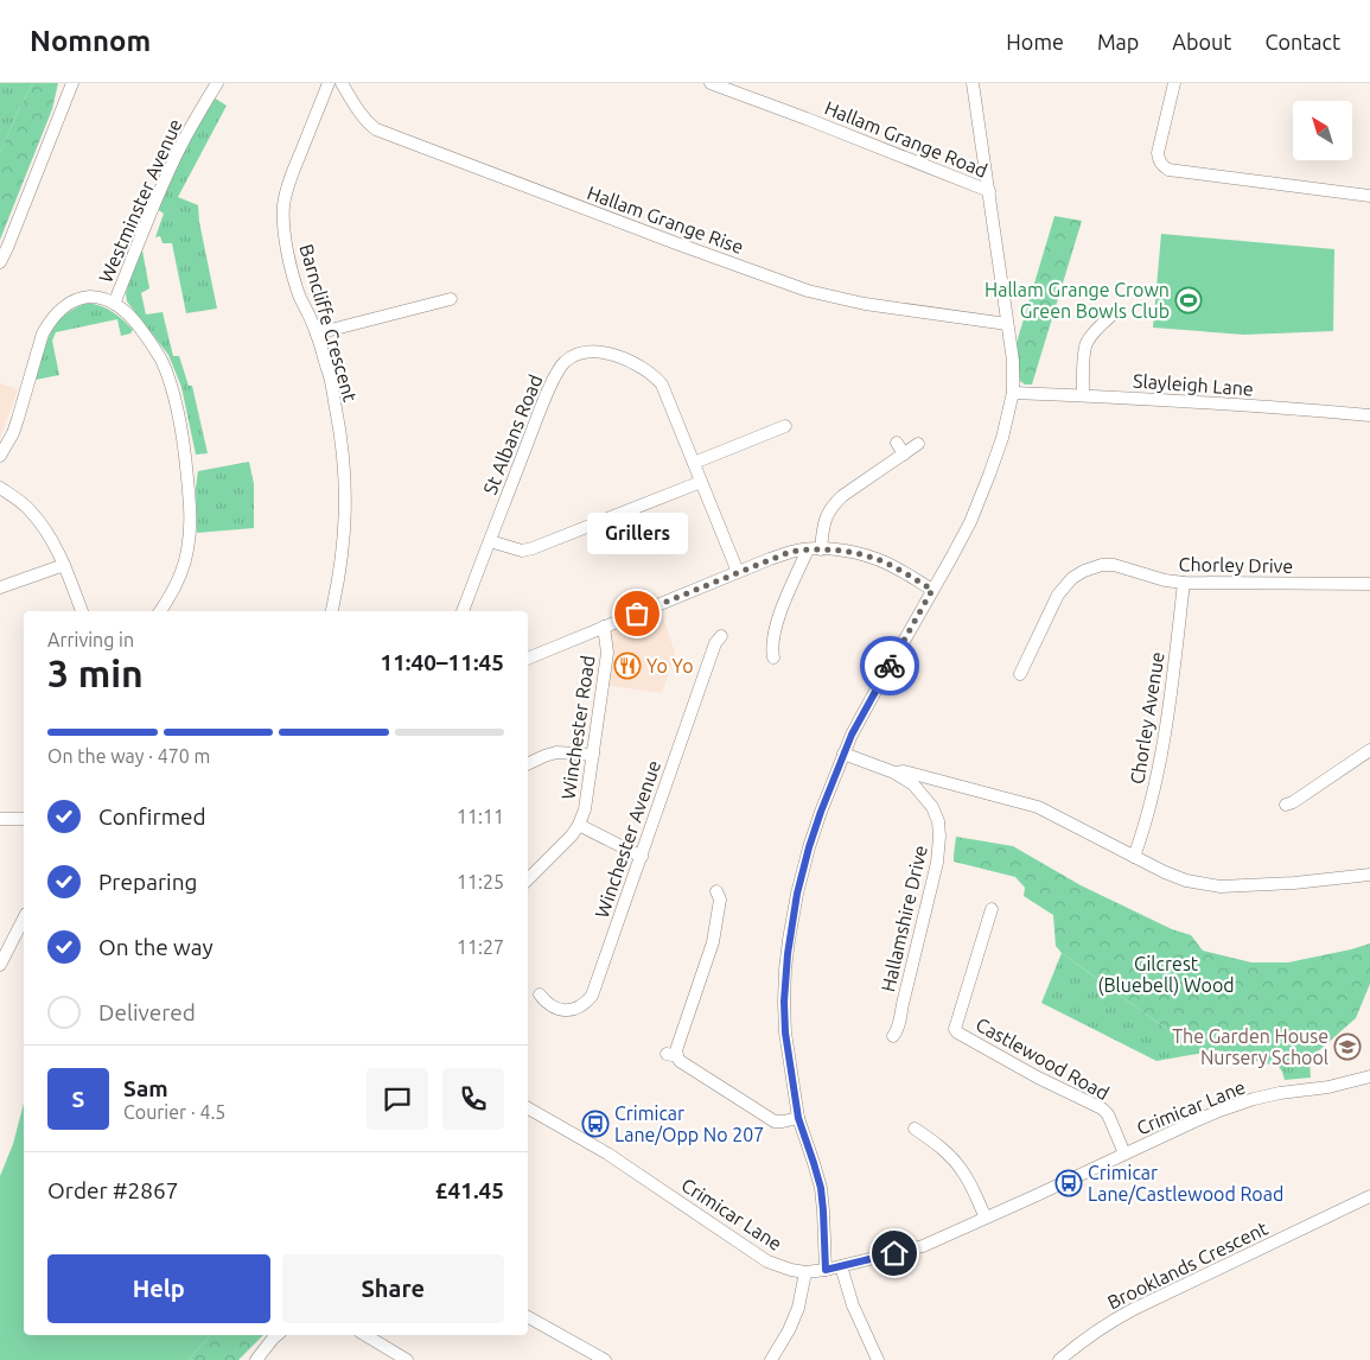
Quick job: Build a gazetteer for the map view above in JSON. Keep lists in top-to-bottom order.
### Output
{
  "streets": {
    "street": [
      "Hallam Grange Road",
      "Westminster Avenue",
      "Hallam Grange Rise",
      "Barncliffe Crescent",
      "Slayleigh Lane",
      "St Albans Road",
      "Chorley Drive",
      "Chorley Avenue",
      "Winchester Road",
      "Winchester Avenue",
      "Hallamshire Drive",
      "Castlewood Road",
      "Crimicar Lane",
      "Brooklands Crescent"
    ]
  },
  "crossings": [
    ["Chorley Drive", "Chorley Avenue"],
    ["Castlewood Road", "Crimicar Lane"]
  ],
  "parks": ["Gilcrest (Bluebell) Wood"],
  "places": {
    "sports": ["Hallam Grange Crown Green Bowls Club"],
    "other": ["Grillers"],
    "restaurant": ["Yo Yo"],
    "school or university": ["The Garden House Nursery School"],
    "bus stop": ["Crimicar Lane/Opp No 207", "Crimicar Lane/Castlewood Road"]
  },
  "north": "top left",
  "page": {
    "header": "Nomnom",
    "nav": [
      "Home",
      "Map",
      "About",
      "Contact"
    ],
    "bubble": "Grillers",
    "heading": ["3 min", "Arriving in", "11:40–11:45"],
    "panel": [
      "Sam",
      "Courier · 4.5",
      "Order #2867",
      "£41.45"
    ],
    "bar": "On the way · 470 m",
    "list": [
      ["Confirmed", "11:11"],
      ["Preparing", "11:25"],
      ["On the way", "11:27"],
      "Delivered"
    ],
    "round": "S",
    "buttons": ["Help", "Share"]
  }
}
